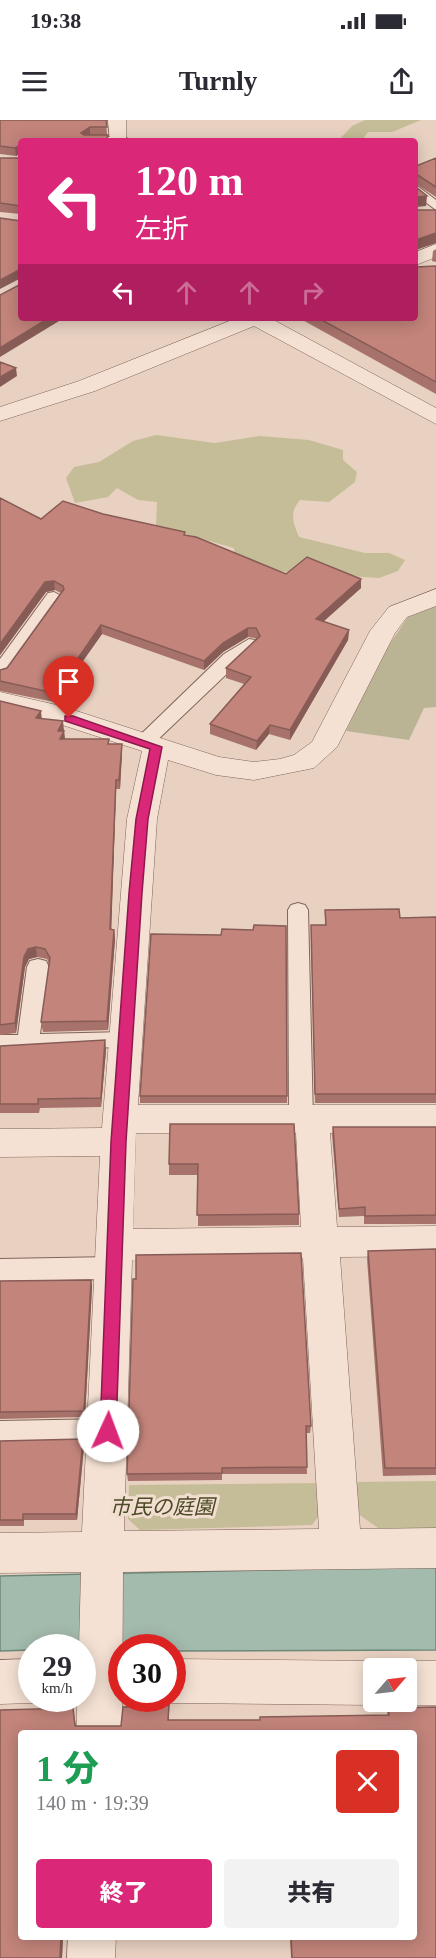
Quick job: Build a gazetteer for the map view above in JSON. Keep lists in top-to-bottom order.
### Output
{
  "parks": ["市民の庭園"],
  "north": "top right",
  "page": {
    "status": "19:38",
    "header": "Turnly",
    "turn": ["120 m", "左折"],
    "speed": "29 km/h",
    "limit": "30",
    "heading": ["1 分", "140 m · 19:39"],
    "buttons": ["終了", "共有"]
  }
}
